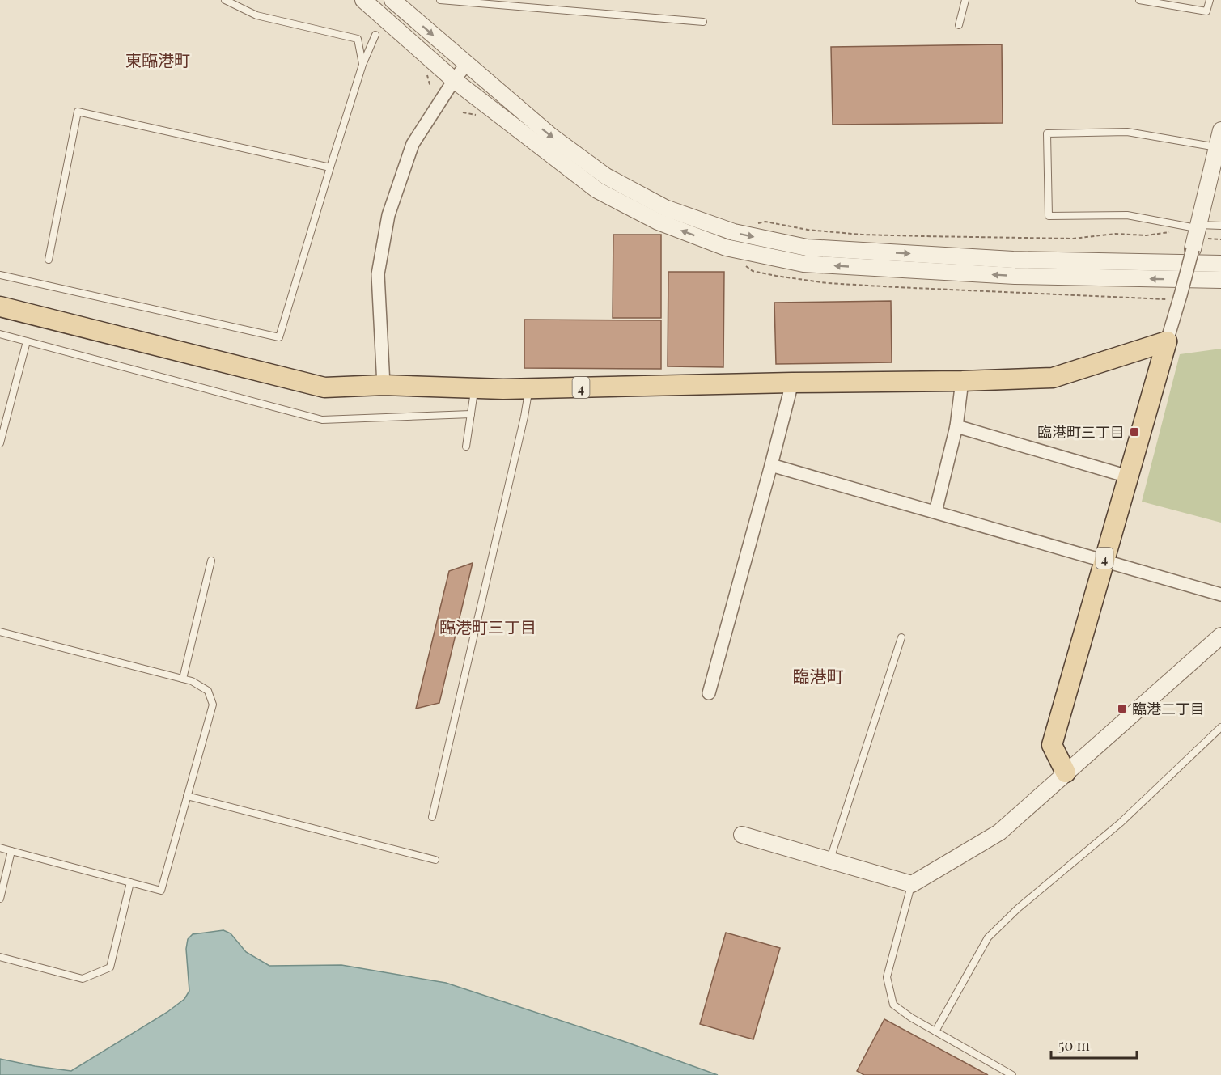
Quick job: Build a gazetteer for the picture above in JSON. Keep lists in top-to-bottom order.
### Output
{
  "streets": {
    "main road": ["4"]
  },
  "districts": ["東臨港町", "臨港町三丁目", "臨港町"],
  "places": {
    "transit": ["臨港町三丁目", "臨港二丁目"]
  },
  "scale_bar": "50 m"
}
